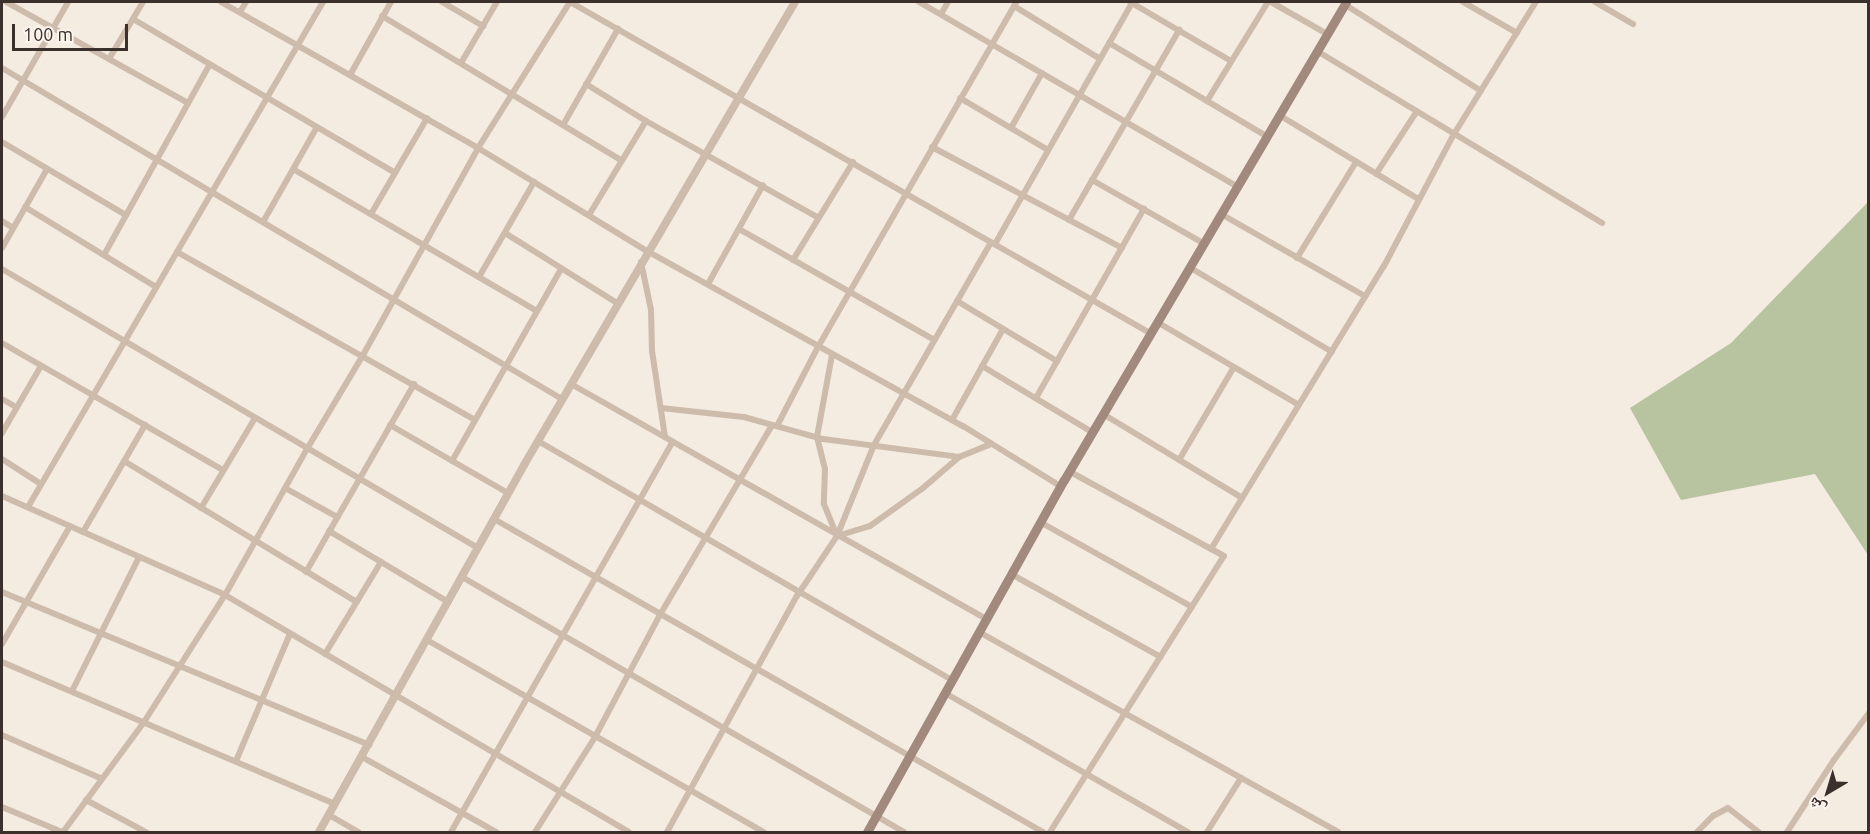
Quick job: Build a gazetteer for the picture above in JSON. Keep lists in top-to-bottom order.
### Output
{
  "scale_bar": "100 m",
  "north": "bottom left"
}
